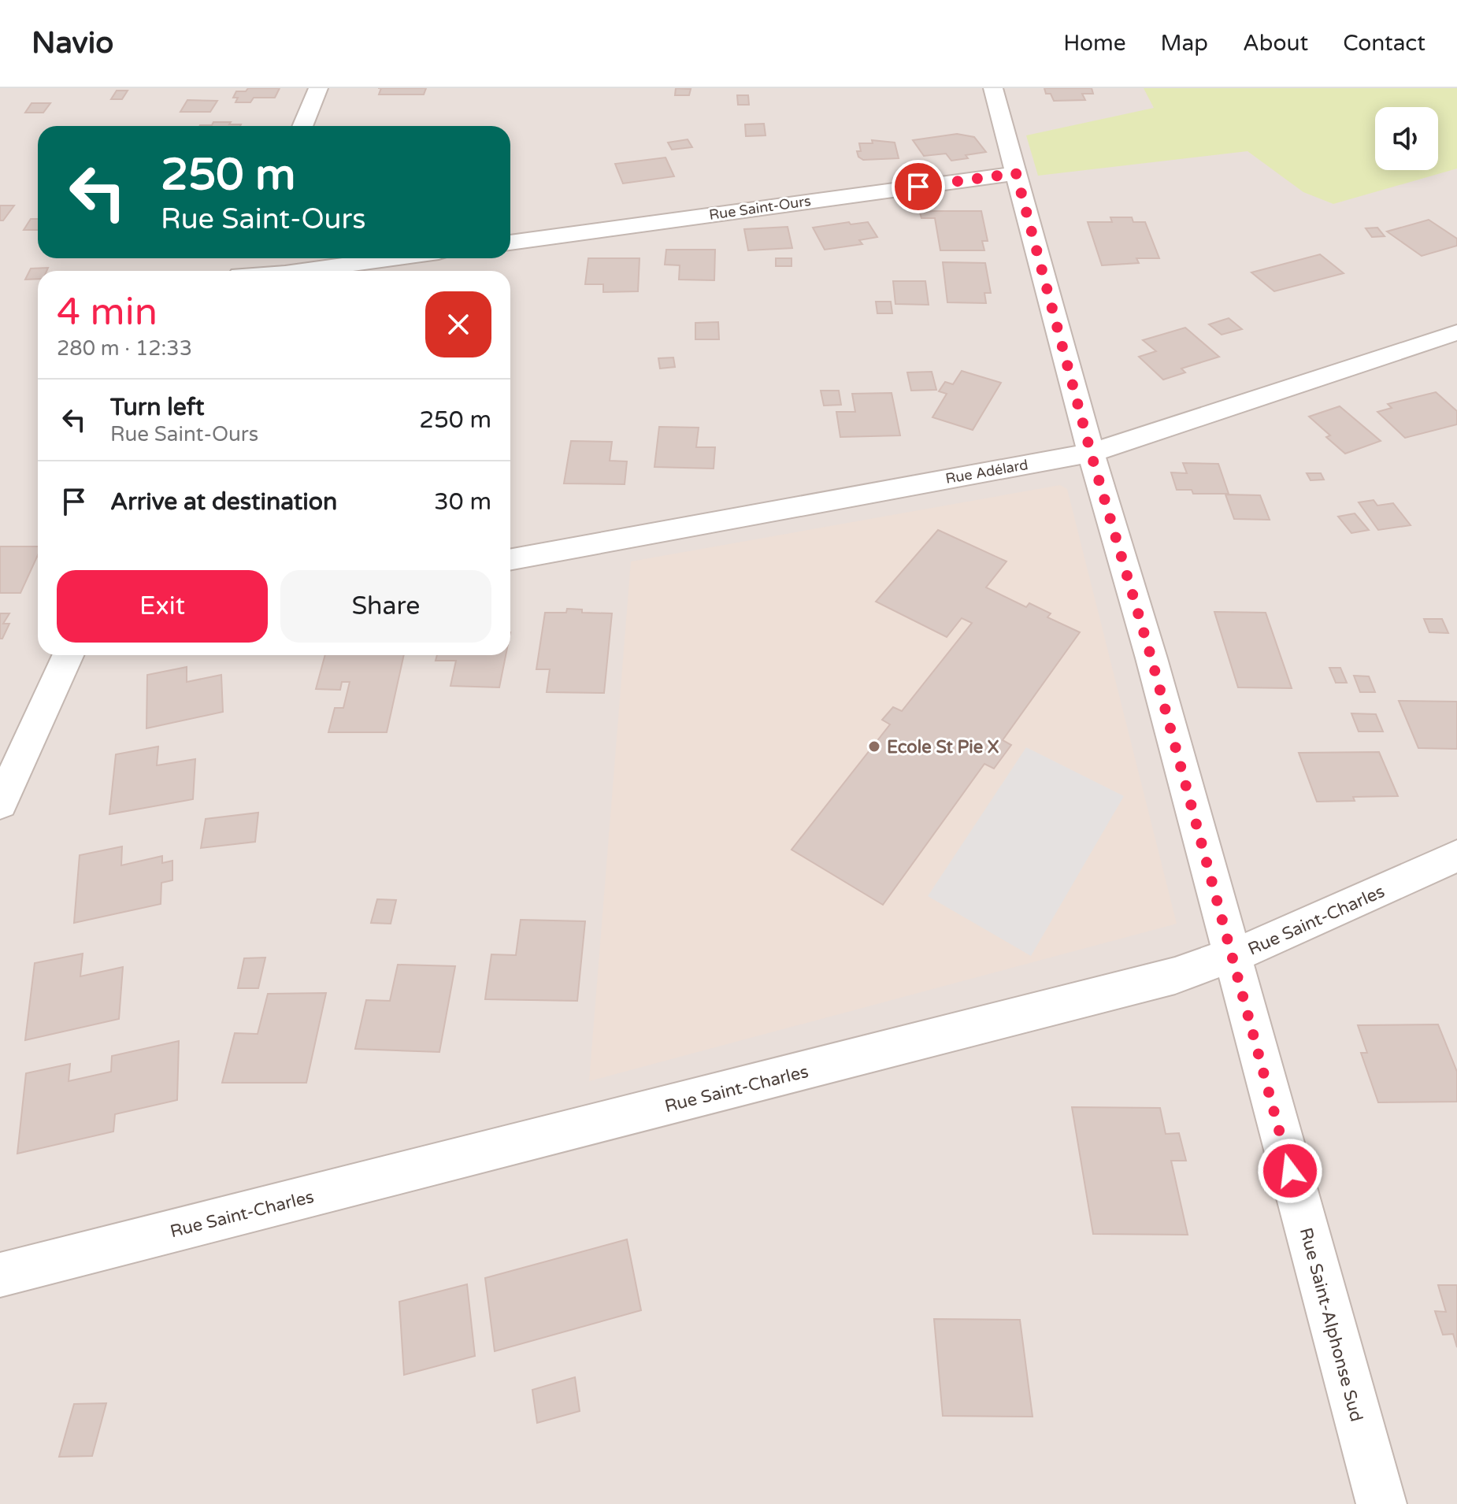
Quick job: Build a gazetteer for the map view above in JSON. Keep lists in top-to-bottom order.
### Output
{
  "streets": {
    "street": [
      "Rue Saint-Ours",
      "Rue Adélard",
      "Rue Saint-Charles",
      "Rue Saint-Alphonse Sud"
    ]
  },
  "crossings": [
    ["Rue Saint-Ours", "Rue Saint-Alphonse Sud"],
    ["Rue Adélard", "Rue Saint-Alphonse Sud"],
    ["Rue Saint-Charles", "Rue Saint-Alphonse Sud"]
  ],
  "places": ["Ecole St Pie X"],
  "page": {
    "header": "Navio",
    "nav": [
      "Home",
      "Map",
      "About",
      "Contact"
    ],
    "turn": ["250 m", "Rue Saint-Ours"],
    "heading": ["4 min", "280 m · 12:33"],
    "list": [
      {
        "name": "Turn left",
        "note": "Rue Saint-Ours",
        "value": "250 m"
      },
      {
        "name": "Arrive at destination",
        "value": "30 m"
      }
    ],
    "buttons": ["Exit", "Share"]
  }
}
